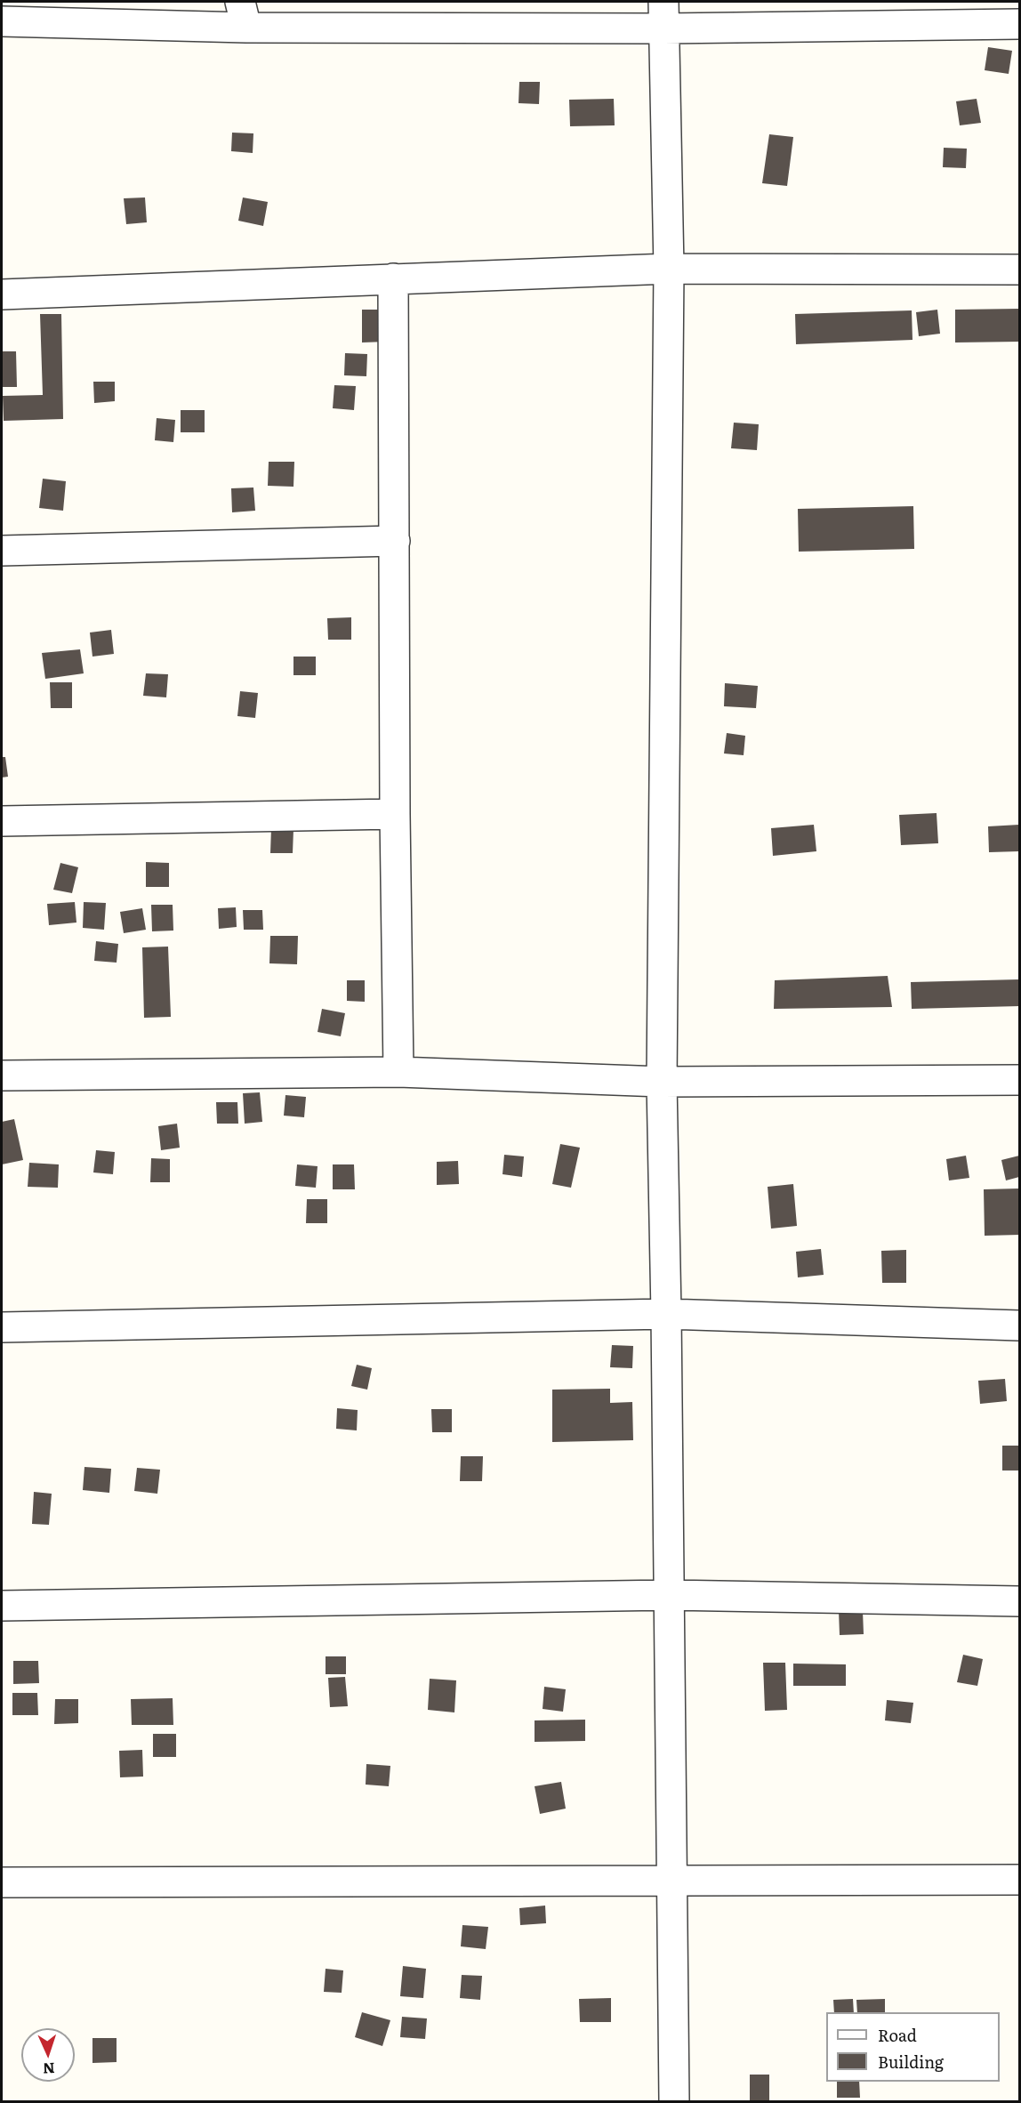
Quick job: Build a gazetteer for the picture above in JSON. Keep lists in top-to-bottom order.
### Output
{
  "legend": ["Road", "Building"],
  "north": "bottom"
}
